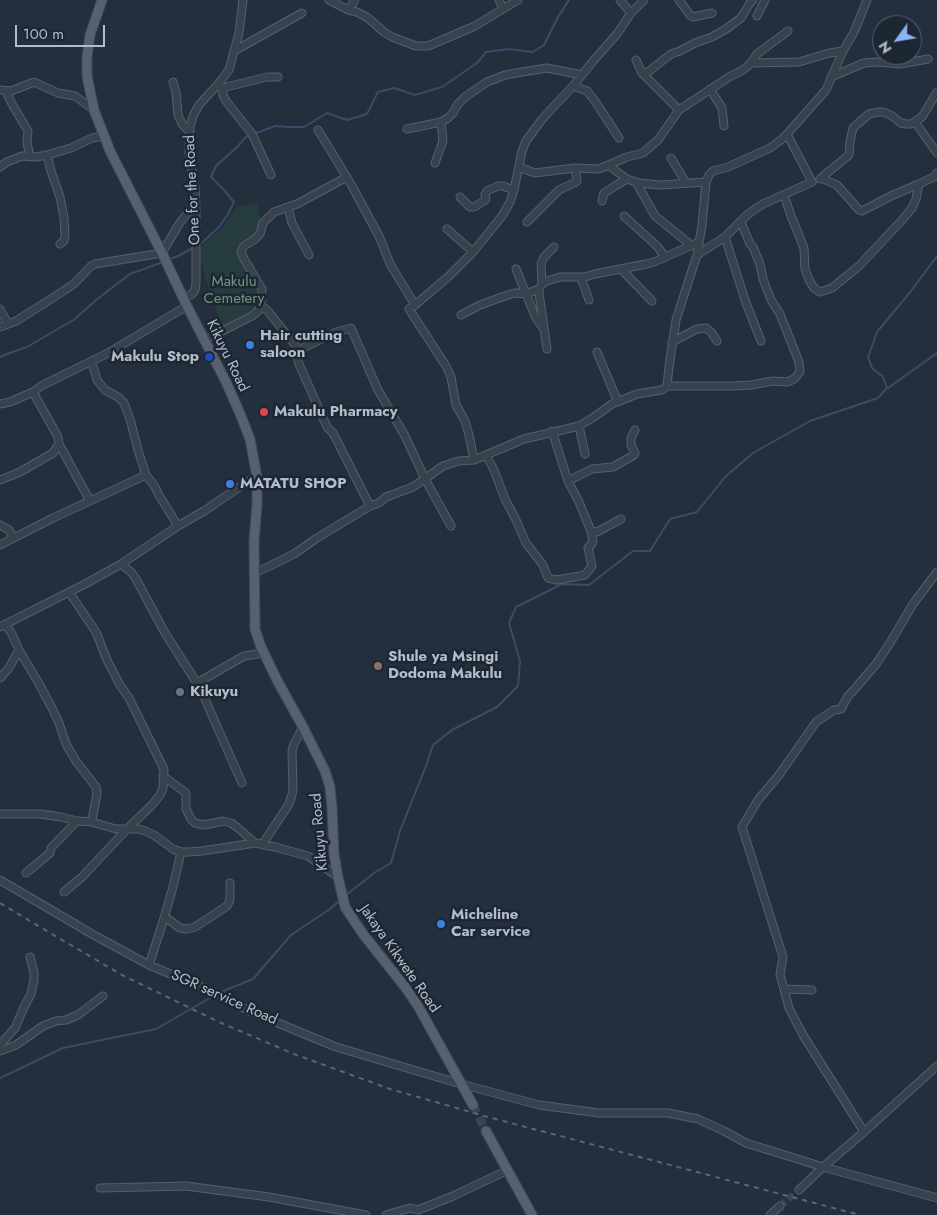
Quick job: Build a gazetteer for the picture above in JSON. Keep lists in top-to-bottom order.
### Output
{
  "streets": {
    "main road": ["Kikuyu Road", "Jakaya Kikwete Road"],
    "street": ["One for the Road", "SGR service Road"]
  },
  "crossings": [
    ["One for the Road", "Kikuyu Road"],
    ["Kikuyu Road", "Jakaya Kikwete Road"],
    ["Jakaya Kikwete Road", "SGR service Road"]
  ],
  "parks": ["Makulu Cemetery"],
  "places": [
    "Hair cutting saloon",
    "Makulu Stop",
    "Makulu Pharmacy",
    "MATATU SHOP",
    "Shule ya Msingi Dodoma Makulu",
    "Kikuyu",
    "Micheline Car service"
  ],
  "scale_bar": "100 m",
  "north": "bottom left"
}
